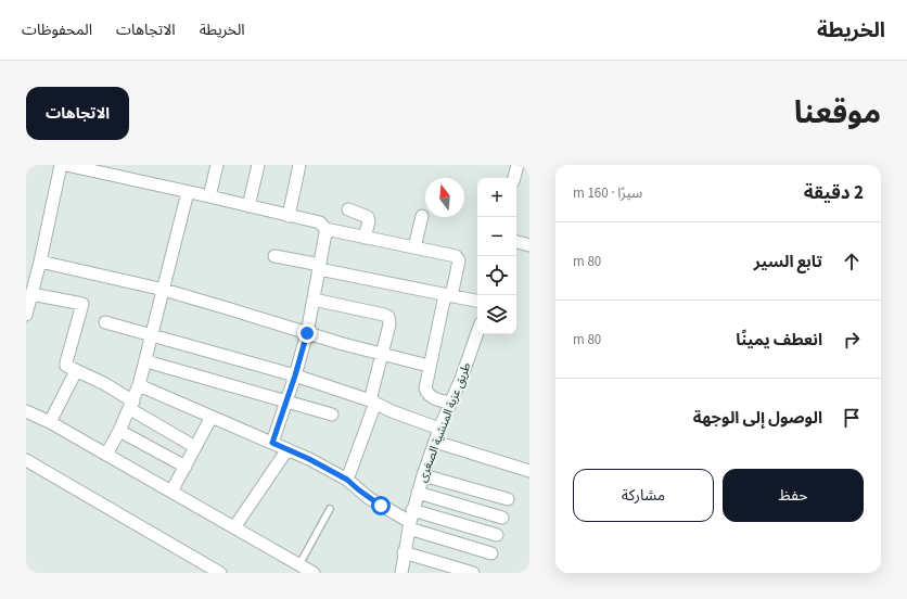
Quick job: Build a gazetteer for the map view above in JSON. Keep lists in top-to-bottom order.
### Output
{
  "streets": {
    "street": ["طريق عزبة المنشية الصغرى"]
  },
  "north": "top",
  "page": {
    "header": "الخريطة",
    "nav": ["الخريطة", "الاتجاهات", "المحفوظات"],
    "title": "موقعنا",
    "buttons": [
      "الاتجاهات",
      ["حفظ", "مشاركة"]
    ],
    "heading": ["2 دقيقة", "سيرًا · 160 m"],
    "map_buttons": ["+", "−"],
    "list": [
      ["تابع السير", "80 m"],
      ["انعطف يمينًا", "80 m"],
      "الوصول إلى الوجهة"
    ]
  }
}
